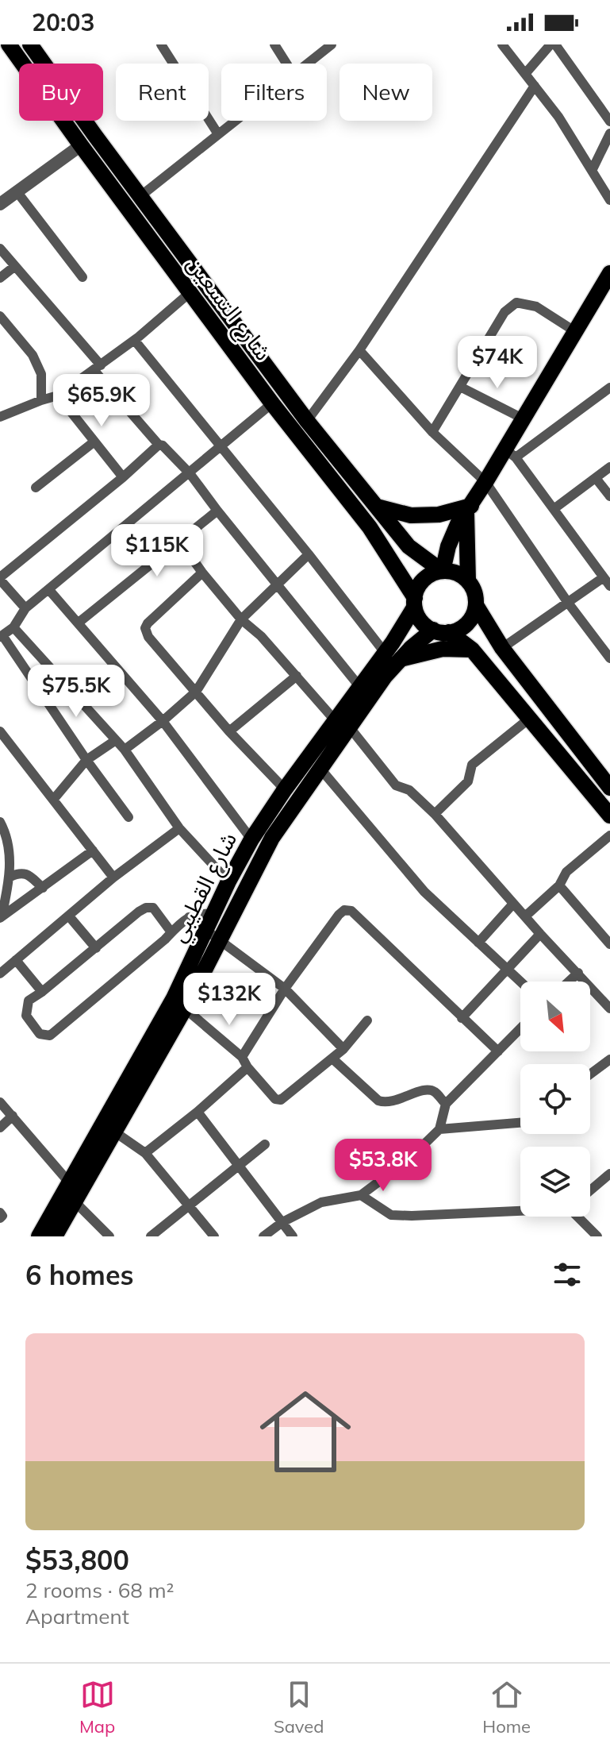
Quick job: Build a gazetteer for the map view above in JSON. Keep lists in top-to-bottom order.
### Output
{
  "streets": {
    "main road": ["شارع التسعين", "شارع القطيبي"]
  },
  "crossings": [
    ["شارع التسعين", "شارع القطيبي"]
  ],
  "north": "bottom right",
  "page": {
    "status": "20:03",
    "chip": [
      "Buy",
      "Rent",
      "Filters",
      "New"
    ],
    "price": [
      "$74K",
      "$65.9K",
      "$115K",
      "$75.5K",
      "$132K",
      "$53.8K"
    ],
    "heading": "6 homes",
    "list": [
      {
        "name": "$53,800",
        "note": "2 rooms · 68 m² · Apartment"
      }
    ],
    "tabs": ["Map", "Saved", "Home"]
  }
}
